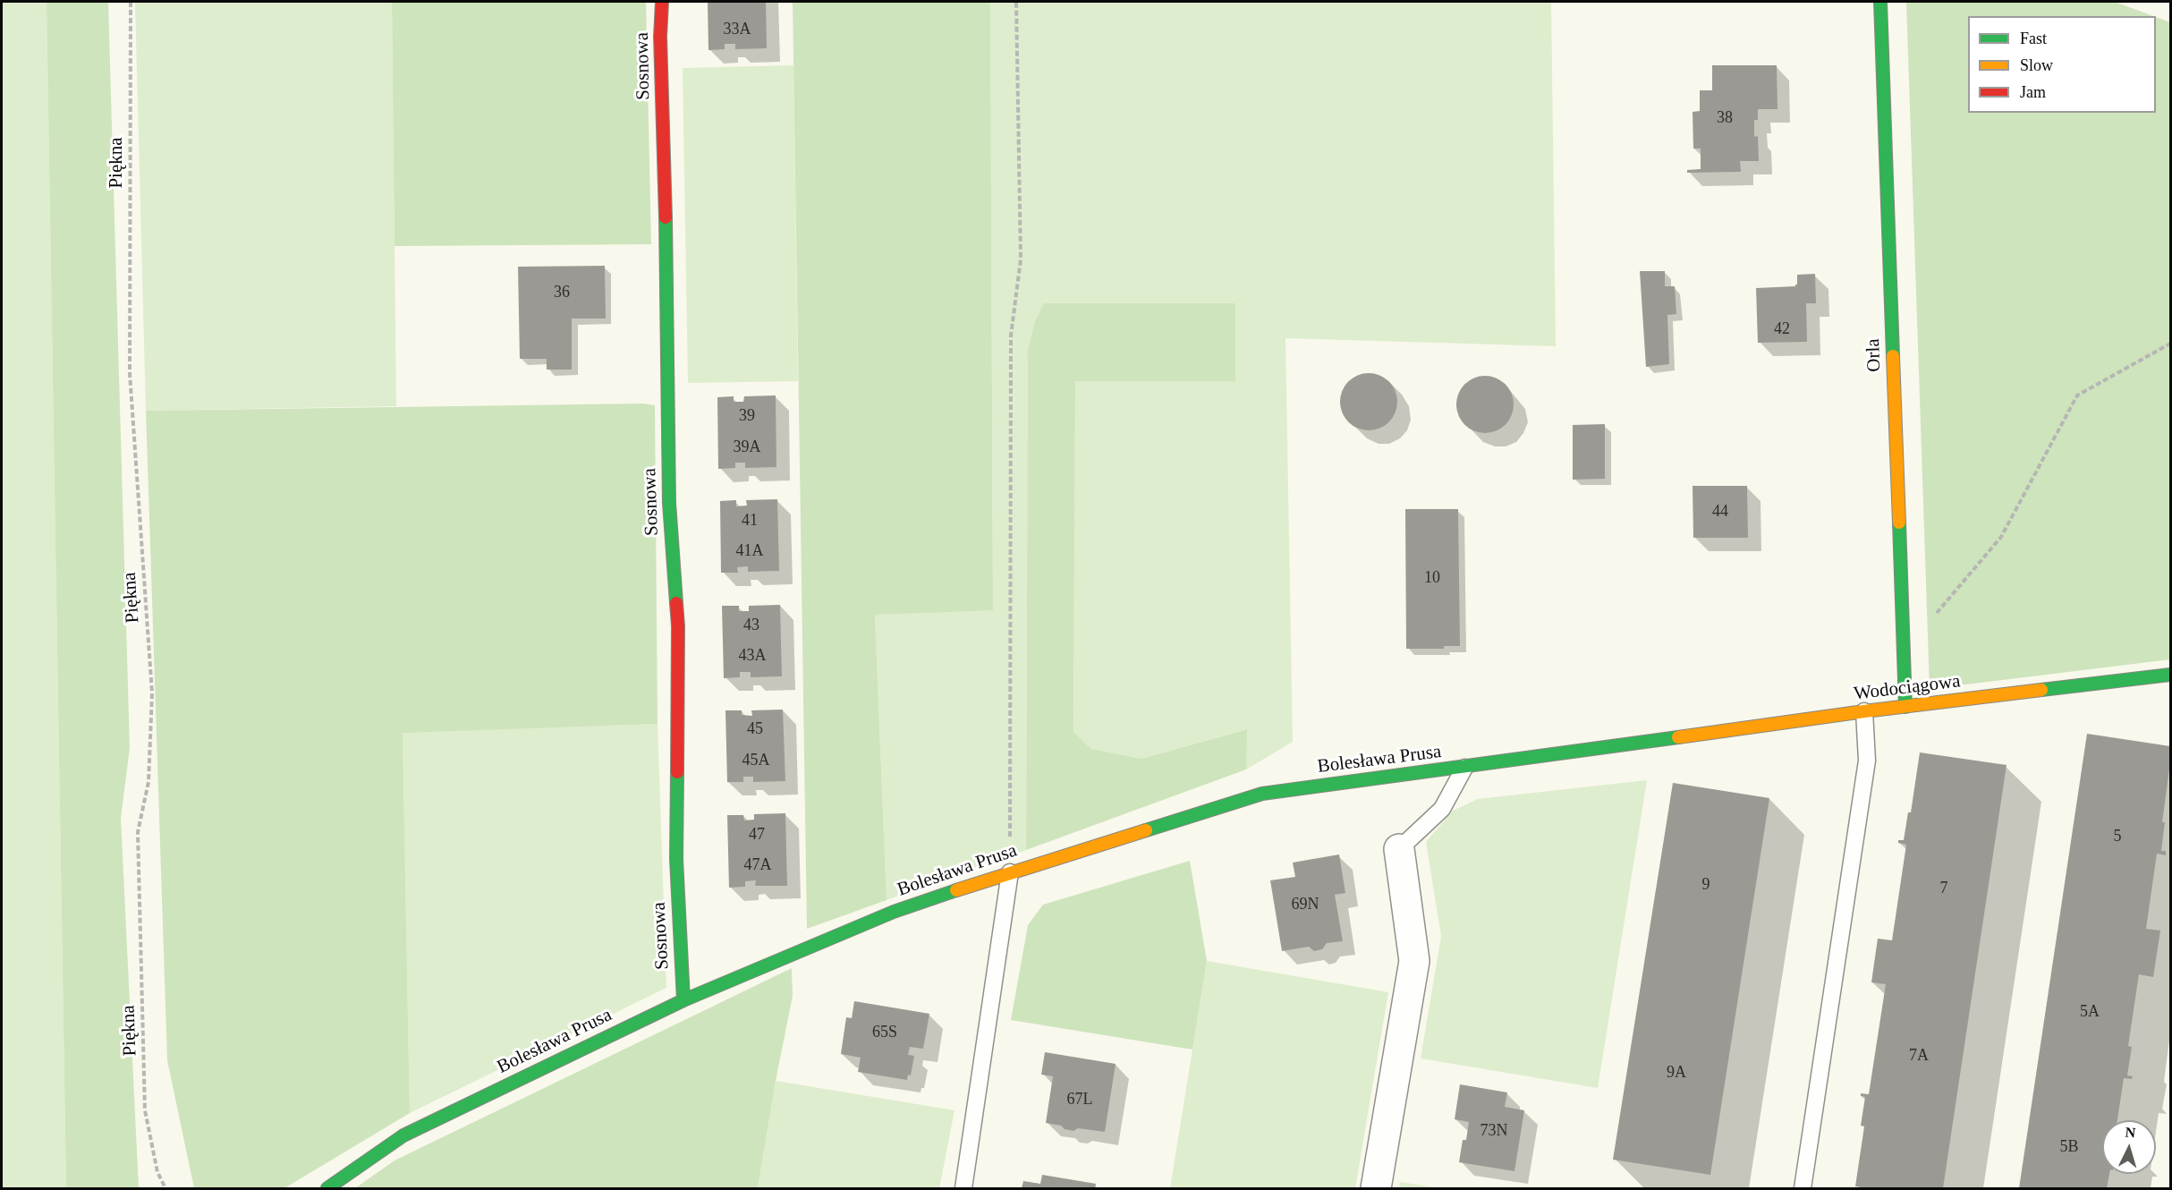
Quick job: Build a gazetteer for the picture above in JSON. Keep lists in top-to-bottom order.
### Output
{
  "streets": {
    "street": [
      "Sosnowa",
      "Orla",
      "Wodociągowa",
      "Bolesława Prusa"
    ],
    "path": ["Piękna"]
  },
  "crossings": [
    ["Sosnowa", "Bolesława Prusa"],
    ["Orla", "Wodociągowa"],
    ["Wodociągowa", "Bolesława Prusa"]
  ],
  "house_numbers": [
    "33A",
    "38",
    "36",
    "42",
    "39",
    "39A",
    "44",
    "41",
    "41A",
    "10",
    "43",
    "43A",
    "45",
    "45A",
    "47",
    "5",
    "47A",
    "9",
    "7",
    "69N",
    "5A",
    "65S",
    "7A",
    "9A",
    "67L",
    "73N",
    "5B"
  ],
  "legend": ["Fast", "Slow", "Jam"],
  "north": "top"
}
